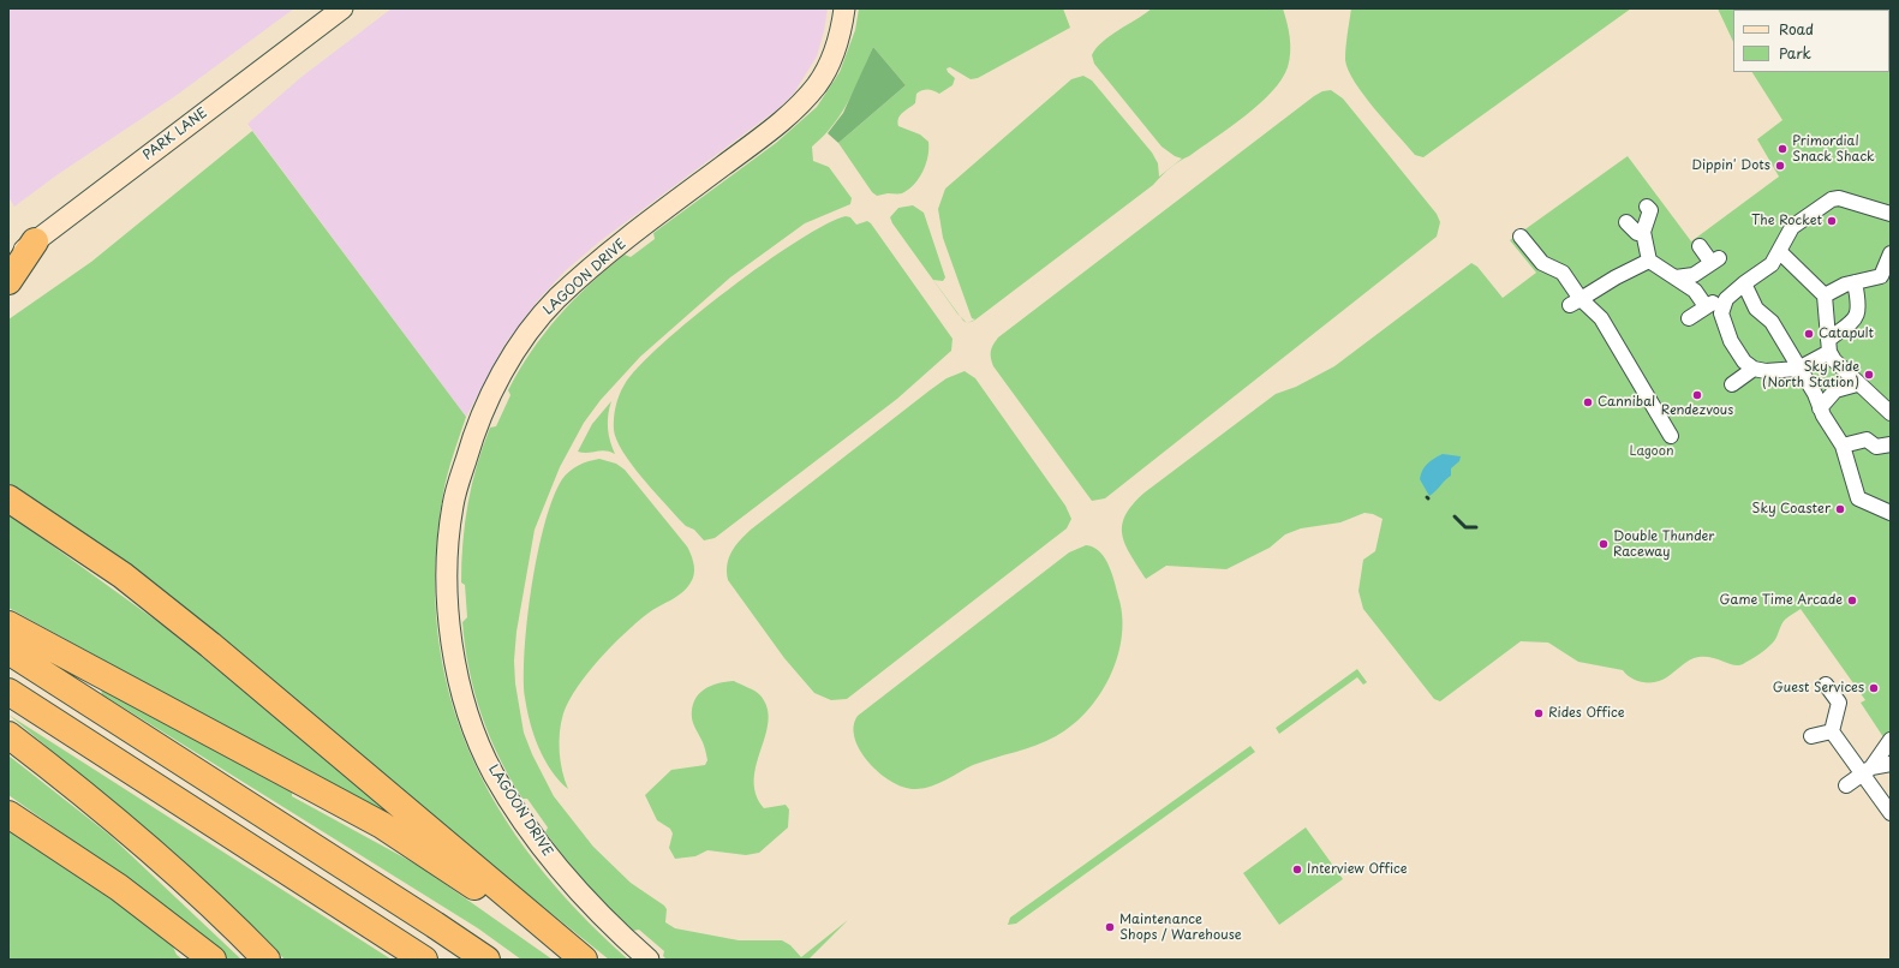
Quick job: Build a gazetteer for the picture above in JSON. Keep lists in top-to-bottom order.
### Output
{
  "streets": {
    "street": ["PARK LANE", "LAGOON DRIVE"]
  },
  "parks": ["Lagoon"],
  "places": [
    "Primordial Snack Shack",
    "Dippin' Dots",
    "The Rocket",
    "Catapult",
    "Sky Ride (North Station)",
    "Rendezvous",
    "Cannibal",
    "Sky Coaster",
    "Double Thunder Raceway",
    "Game Time Arcade",
    "Guest Services",
    "Rides Office",
    "Interview Office",
    "Maintenance Shops / Warehouse"
  ],
  "legend": ["Road", "Park"]
}
